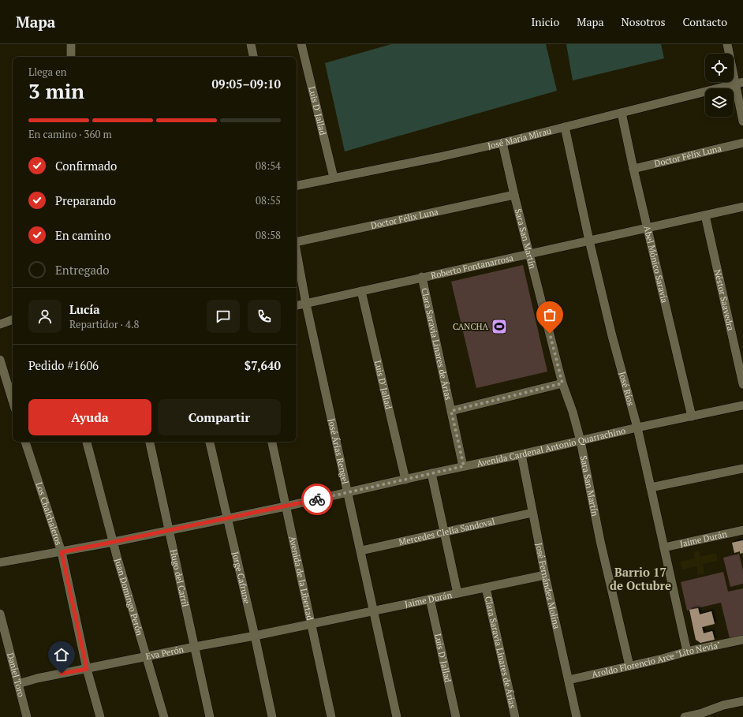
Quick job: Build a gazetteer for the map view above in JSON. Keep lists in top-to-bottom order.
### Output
{
  "streets": {
    "street": [
      "Luis D' Jallad",
      "José María Mirau",
      "Doctor Félix Luna",
      "Sara San Martín",
      "Abel Mónico Saravia",
      "Roberto Fontanarrosa",
      "Néstor Saavedra",
      "Clara Saravia Linares de Árias",
      "José Ríos",
      "Avenida Cardenal Antonio Quarrachino",
      "José Árias Rengel",
      "Los Chalchaleros",
      "Mercedes Clelia Sandoval",
      "Jaime Durán",
      "Hugo del Carril",
      "Jorge Cafrune",
      "Avenida de la Libertad",
      "José Fernández Molina",
      "Juan Domingo Perón",
      "Eva Perón",
      "Aroldo Florencio Arce \"Lito Nevia\"",
      "Daniel Toro"
    ]
  },
  "crossings": [
    ["Luis D' Jallad", "José María Mirau"],
    ["Luis D' Jallad", "Roberto Fontanarrosa"],
    ["Luis D' Jallad", "Avenida Cardenal Antonio Quarrachino"],
    ["Luis D' Jallad", "Jaime Durán"],
    ["José María Mirau", "Sara San Martín"],
    ["José María Mirau", "Abel Mónico Saravia"],
    ["José María Mirau", "José Ríos"],
    ["Doctor Félix Luna", "Sara San Martín"],
    ["Doctor Félix Luna", "Abel Mónico Saravia"],
    ["Sara San Martín", "Roberto Fontanarrosa"],
    ["Sara San Martín", "Avenida Cardenal Antonio Quarrachino"],
    ["Sara San Martín", "Aroldo Florencio Arce \"Lito Nevia\""],
    ["Abel Mónico Saravia", "Roberto Fontanarrosa"],
    ["Abel Mónico Saravia", "Avenida Cardenal Antonio Quarrachino"],
    ["Roberto Fontanarrosa", "Néstor Saavedra"],
    ["Roberto Fontanarrosa", "Clara Saravia Linares de Árias"],
    ["Roberto Fontanarrosa", "José Ríos"],
    ["Roberto Fontanarrosa", "José Árias Rengel"],
    ["Clara Saravia Linares de Árias", "Avenida Cardenal Antonio Quarrachino"],
    ["Clara Saravia Linares de Árias", "Jaime Durán"],
    ["José Ríos", "Avenida Cardenal Antonio Quarrachino"],
    ["José Ríos", "Jaime Durán"],
    ["José Ríos", "Aroldo Florencio Arce \"Lito Nevia\""],
    ["Avenida Cardenal Antonio Quarrachino", "José Árias Rengel"],
    ["Avenida Cardenal Antonio Quarrachino", "Los Chalchaleros"],
    ["Avenida Cardenal Antonio Quarrachino", "Hugo del Carril"],
    ["Avenida Cardenal Antonio Quarrachino", "Jorge Cafrune"],
    ["Avenida Cardenal Antonio Quarrachino", "Avenida de la Libertad"],
    ["Avenida Cardenal Antonio Quarrachino", "José Fernández Molina"],
    ["Avenida Cardenal Antonio Quarrachino", "Juan Domingo Perón"],
    ["José Árias Rengel", "Mercedes Clelia Sandoval"],
    ["José Árias Rengel", "Jaime Durán"],
    ["Los Chalchaleros", "Eva Perón"],
    ["Mercedes Clelia Sandoval", "José Fernández Molina"],
    ["Jaime Durán", "Avenida de la Libertad"],
    ["Jaime Durán", "José Fernández Molina"],
    ["Jaime Durán", "Eva Perón"],
    ["Hugo del Carril", "Eva Perón"],
    ["Jorge Cafrune", "Eva Perón"],
    ["Avenida de la Libertad", "Eva Perón"],
    ["José Fernández Molina", "Aroldo Florencio Arce \"Lito Nevia\""],
    ["Juan Domingo Perón", "Eva Perón"],
    ["Eva Perón", "Daniel Toro"]
  ],
  "districts": ["Barrio 17 de Octubre"],
  "places": {
    "sports": ["CANCHA"]
  },
  "page": {
    "header": "Mapa",
    "nav": [
      "Inicio",
      "Mapa",
      "Nosotros",
      "Contacto"
    ],
    "heading": ["3 min", "Llega en", "09:05–09:10"],
    "panel": [
      "Lucía",
      "Repartidor · 4.8",
      "Pedido #1606",
      "$7,640"
    ],
    "bar": "En camino · 360 m",
    "list": [
      ["Confirmado", "08:54"],
      ["Preparando", "08:55"],
      ["En camino", "08:58"],
      "Entregado"
    ],
    "buttons": ["Ayuda", "Compartir"]
  }
}
